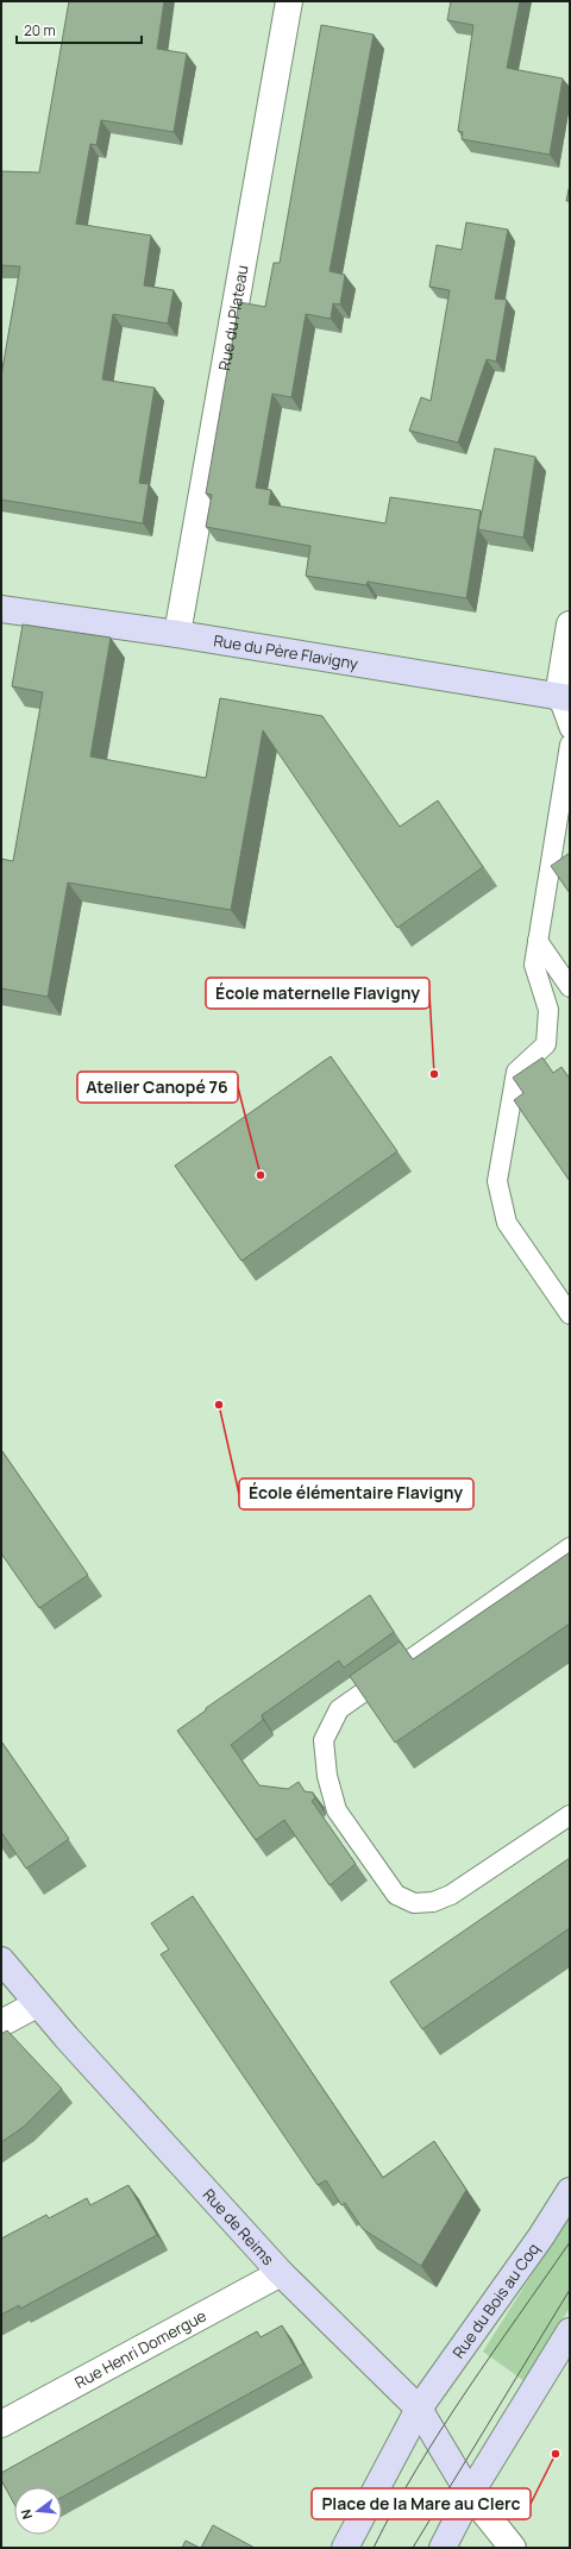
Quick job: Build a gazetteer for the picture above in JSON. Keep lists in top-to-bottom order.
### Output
{
  "streets": {
    "street": [
      "Rue du Plateau",
      "Rue du Père Flavigny",
      "Rue de Reims",
      "Rue du Bois au Coq",
      "Rue Henri Domergue"
    ]
  },
  "crossings": [
    ["Rue du Plateau", "Rue du Père Flavigny"],
    ["Rue de Reims", "Rue du Bois au Coq"],
    ["Rue de Reims", "Rue Henri Domergue"]
  ],
  "places": [
    "École maternelle Flavigny",
    "Atelier Canopé 76",
    "École élémentaire Flavigny",
    "Place de la Mare au Clerc"
  ],
  "scale_bar": "20 m",
  "north": "left"
}
